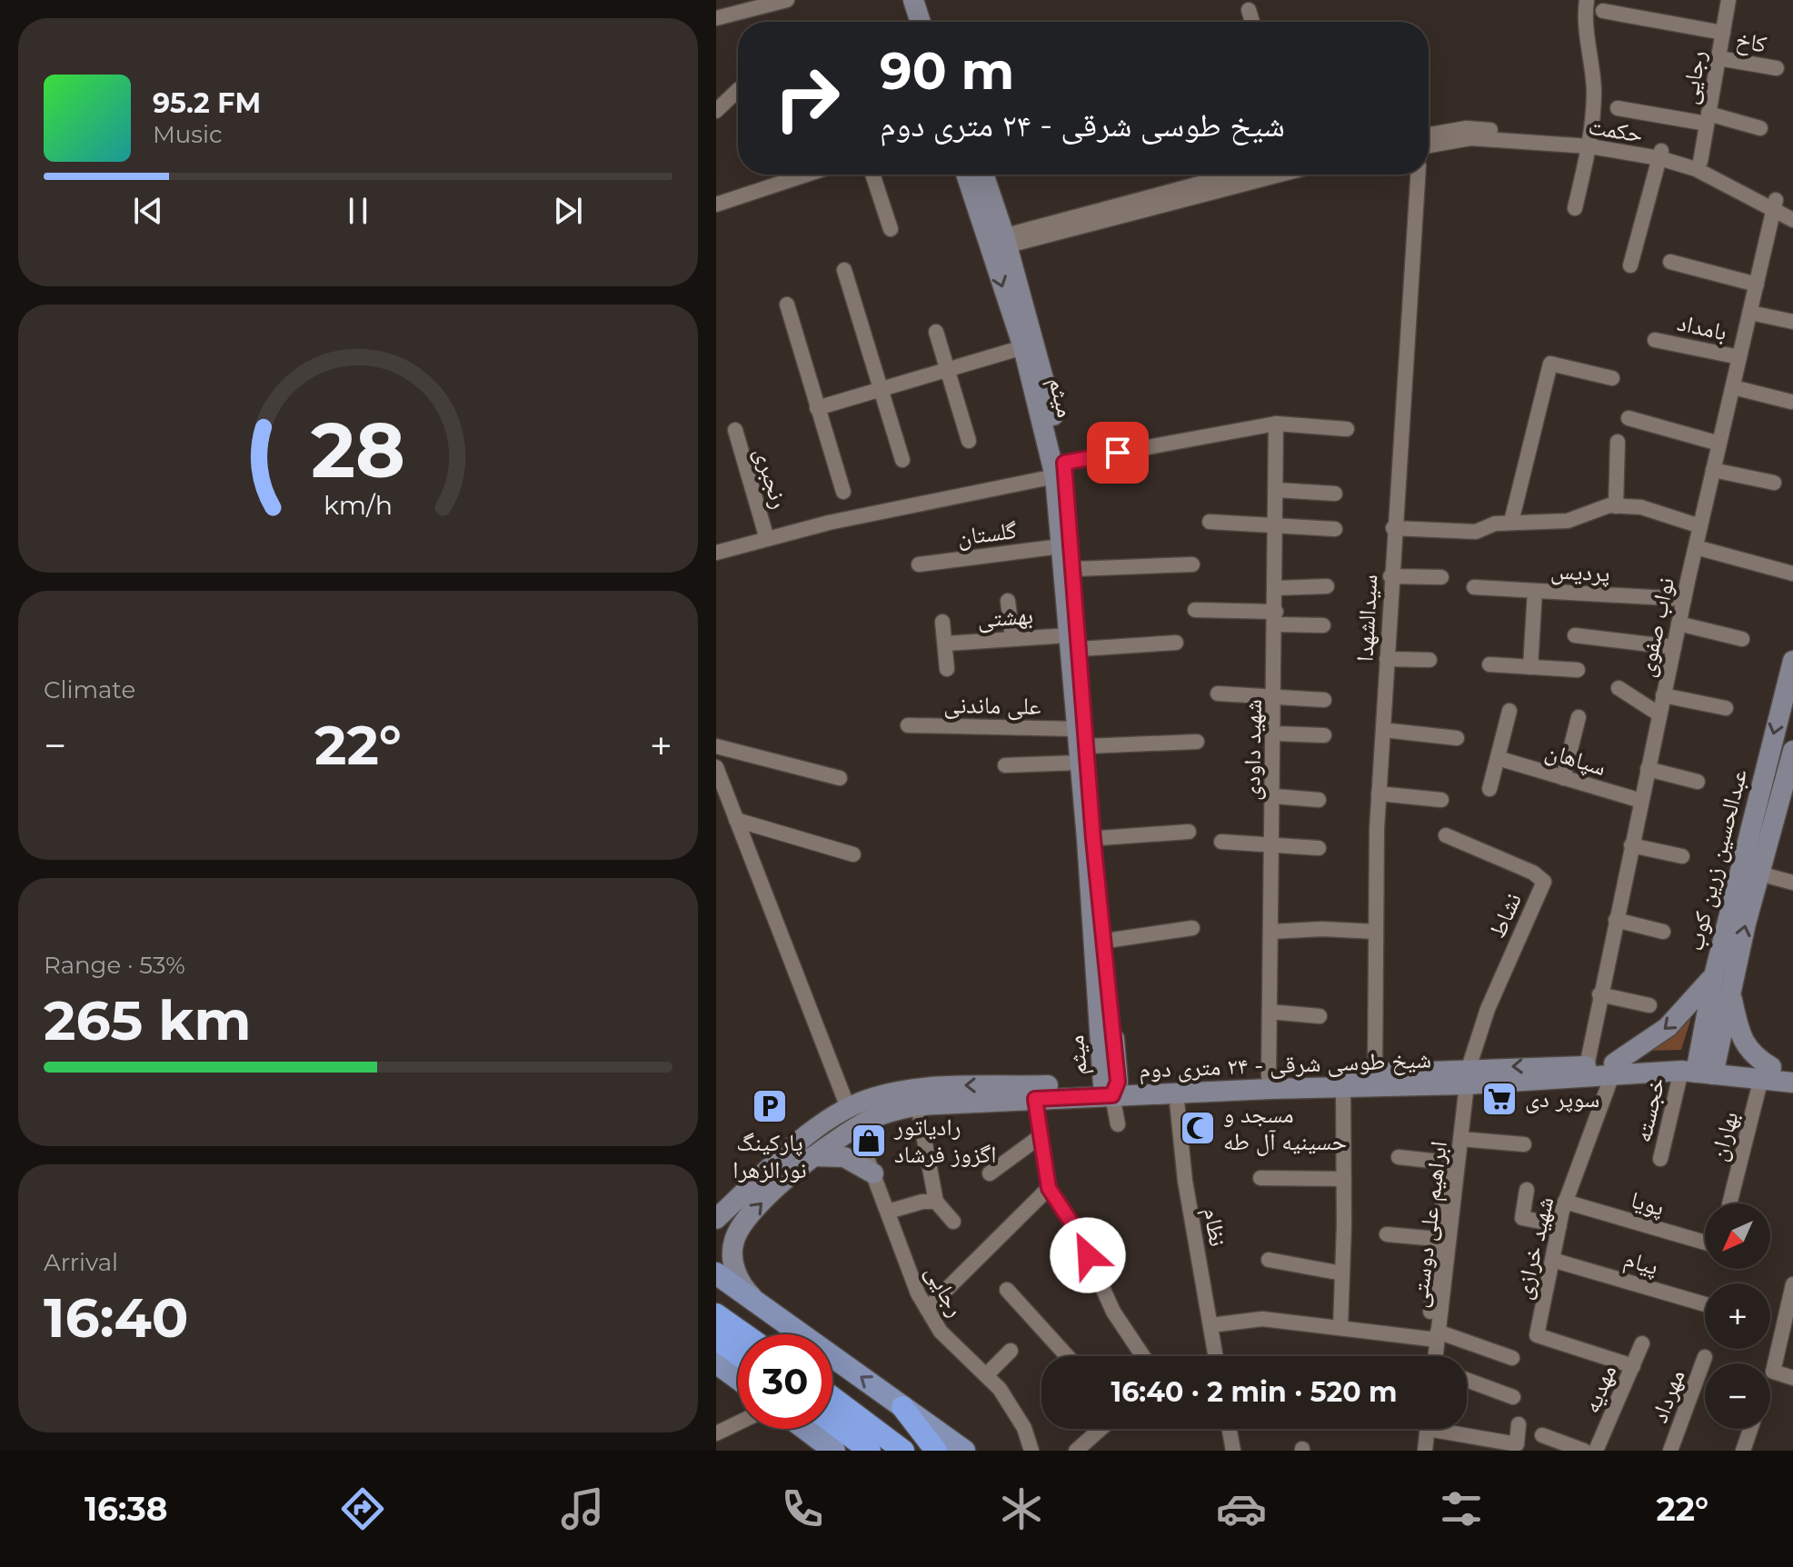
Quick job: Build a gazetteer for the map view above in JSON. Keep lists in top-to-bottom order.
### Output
{
  "streets": {
    "main road": ["میثم", "عبدالحسین زرین کوب", "شیخ طوسی شرقی - ۲۴ متری دوم"],
    "street": [
      "کاخ",
      "رجایی",
      "حکمت",
      "بامداد",
      "رنجبری",
      "گلستان",
      "پردیس",
      "بهشتی",
      "سیدالشهدا",
      "نواب صفوی",
      "علی ماندنی",
      "شهید داودی",
      "سپاهان",
      "نشاط",
      "خجسته",
      "بهاران",
      "پویا",
      "ابراهیم علی دوستی",
      "نظام",
      "شهید خرازی",
      "پیام",
      "مهدیه",
      "مهرداد"
    ]
  },
  "crossings": [
    ["کاخ", "رجایی"],
    ["رجایی", "حکمت"],
    ["رجایی", "شیخ طوسی شرقی - ۲۴ متری دوم"],
    ["حکمت", "نواب صفوی"],
    ["بامداد", "نواب صفوی"],
    ["میثم", "گلستان"],
    ["میثم", "بهشتی"],
    ["میثم", "علی ماندنی"],
    ["میثم", "شیخ طوسی شرقی - ۲۴ متری دوم"],
    ["پردیس", "نواب صفوی"],
    ["سیدالشهدا", "شیخ طوسی شرقی - ۲۴ متری دوم"],
    ["نواب صفوی", "سپاهان"],
    ["نواب صفوی", "شیخ طوسی شرقی - ۲۴ متری دوم"],
    ["شهید داودی", "شیخ طوسی شرقی - ۲۴ متری دوم"],
    ["عبدالحسین زرین کوب", "شیخ طوسی شرقی - ۲۴ متری دوم"],
    ["عبدالحسین زرین کوب", "خجسته"],
    ["نشاط", "شیخ طوسی شرقی - ۲۴ متری دوم"],
    ["نشاط", "ابراهیم علی دوستی"],
    ["شیخ طوسی شرقی - ۲۴ متری دوم", "خجسته"],
    ["شیخ طوسی شرقی - ۲۴ متری دوم", "بهاران"],
    ["شیخ طوسی شرقی - ۲۴ متری دوم", "ابراهیم علی دوستی"],
    ["شیخ طوسی شرقی - ۲۴ متری دوم", "نظام"],
    ["شیخ طوسی شرقی - ۲۴ متری دوم", "شهید خرازی"],
    ["پویا", "شهید خرازی"],
    ["شهید خرازی", "پیام"],
    ["شهید خرازی", "مهدیه"]
  ],
  "places": {
    "supermarket": ["سوپر دی"],
    "parking": ["پارکینگ نورالزهرا"],
    "mosque": ["مسجد و حسینیه آل طه"],
    "shop": ["رادیاتور اگزوز فرشاد"]
  },
  "north": "bottom left",
  "page": {
    "turn": ["90 m", "شیخ طوسی شرقی - ۲۴ متری دوم"],
    "song": ["95.2 FM", "Music"],
    "tile": [
      "Climate",
      ["Range · 53%", "265 km"],
      ["Arrival", "16:40"]
    ],
    "heat": ["−", "22°", "+"],
    "map_buttons": ["+", "−"],
    "limit": "30",
    "trip": "16:40 · 2 min · 520 m",
    "tabs": ["16:38", "22°"],
    "gauge": ["28", "km/h"]
  }
}
